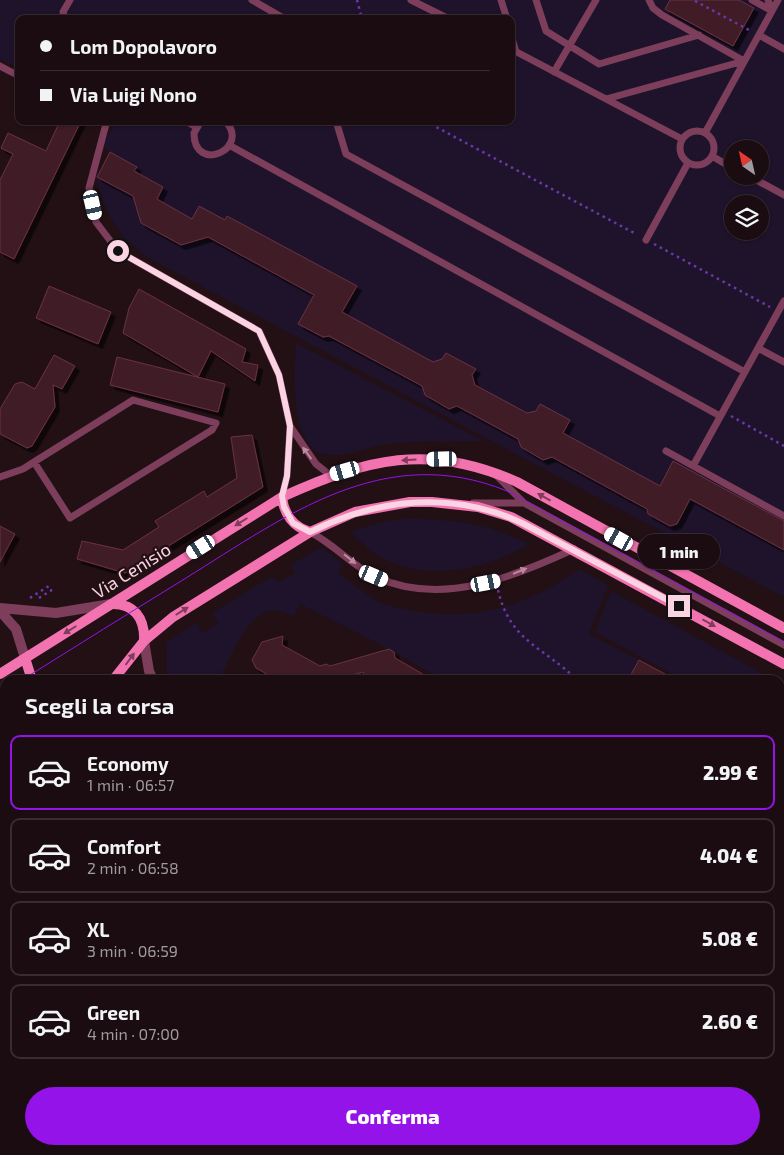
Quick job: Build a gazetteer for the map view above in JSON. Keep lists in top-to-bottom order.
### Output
{
  "streets": {
    "main road": ["Via Cenisio"]
  },
  "north": "top left",
  "page": {
    "banner": ["Lom Dopolavoro", "Via Luigi Nono"],
    "bubble": "1 min",
    "heading": "Scegli la corsa",
    "list": [
      {
        "name": "Economy",
        "note": "1 min · 06:57",
        "value": "2.99 €"
      },
      {
        "name": "Comfort",
        "note": "2 min · 06:58",
        "value": "4.04 €"
      },
      {
        "name": "XL",
        "note": "3 min · 06:59",
        "value": "5.08 €"
      },
      {
        "name": "Green",
        "note": "4 min · 07:00",
        "value": "2.60 €"
      }
    ],
    "buttons": "Conferma"
  }
}
